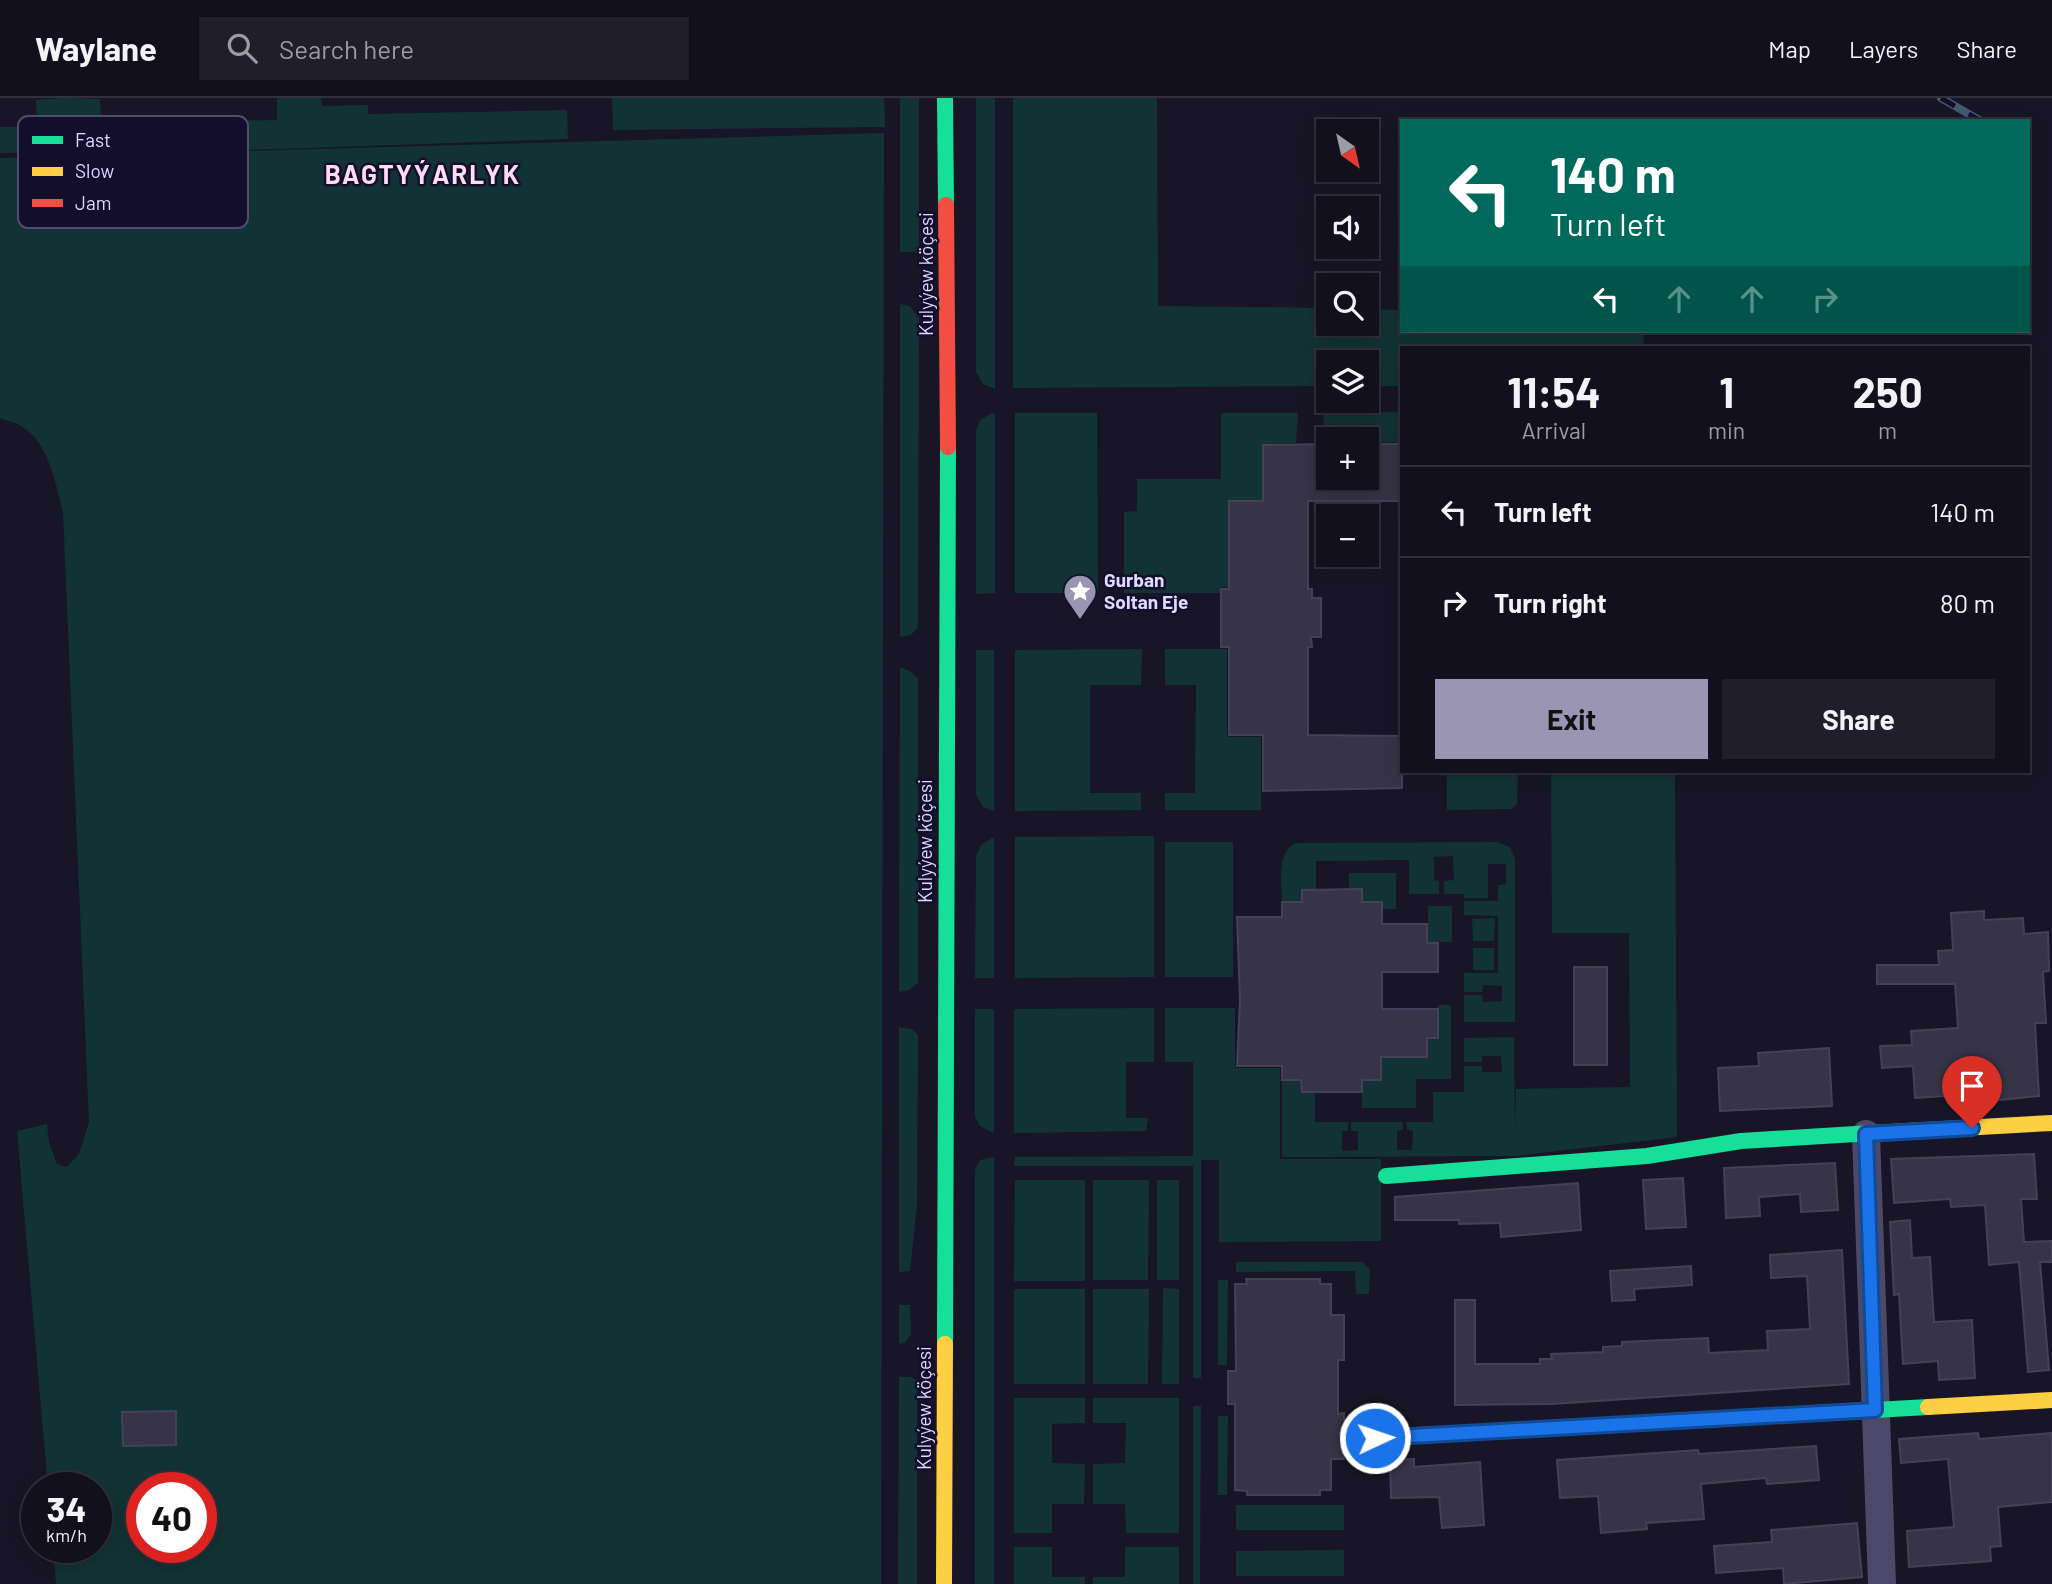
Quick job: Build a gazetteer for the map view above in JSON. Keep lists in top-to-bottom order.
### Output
{
  "streets": {
    "street": ["Kulyýew köçesi"]
  },
  "districts": ["BAGTYÝARLYK"],
  "places": {
    "place": ["Gurban Soltan Eje"]
  },
  "legend": ["Fast", "Slow", "Jam"],
  "north": "bottom right",
  "page": {
    "header": "Waylane",
    "search": "Search here",
    "nav": ["Map", "Layers", "Share"],
    "map_buttons": ["+", "−"],
    "turn": ["140 m", "Turn left"],
    "eta": [
      "11:54",
      "Arrival",
      "1",
      "min",
      "250",
      "m"
    ],
    "list": [
      {
        "name": "Turn left",
        "value": "140 m"
      },
      {
        "name": "Turn right",
        "value": "80 m"
      }
    ],
    "buttons": ["Exit", "Share"],
    "speed": "34 km/h",
    "limit": "40"
  }
}
